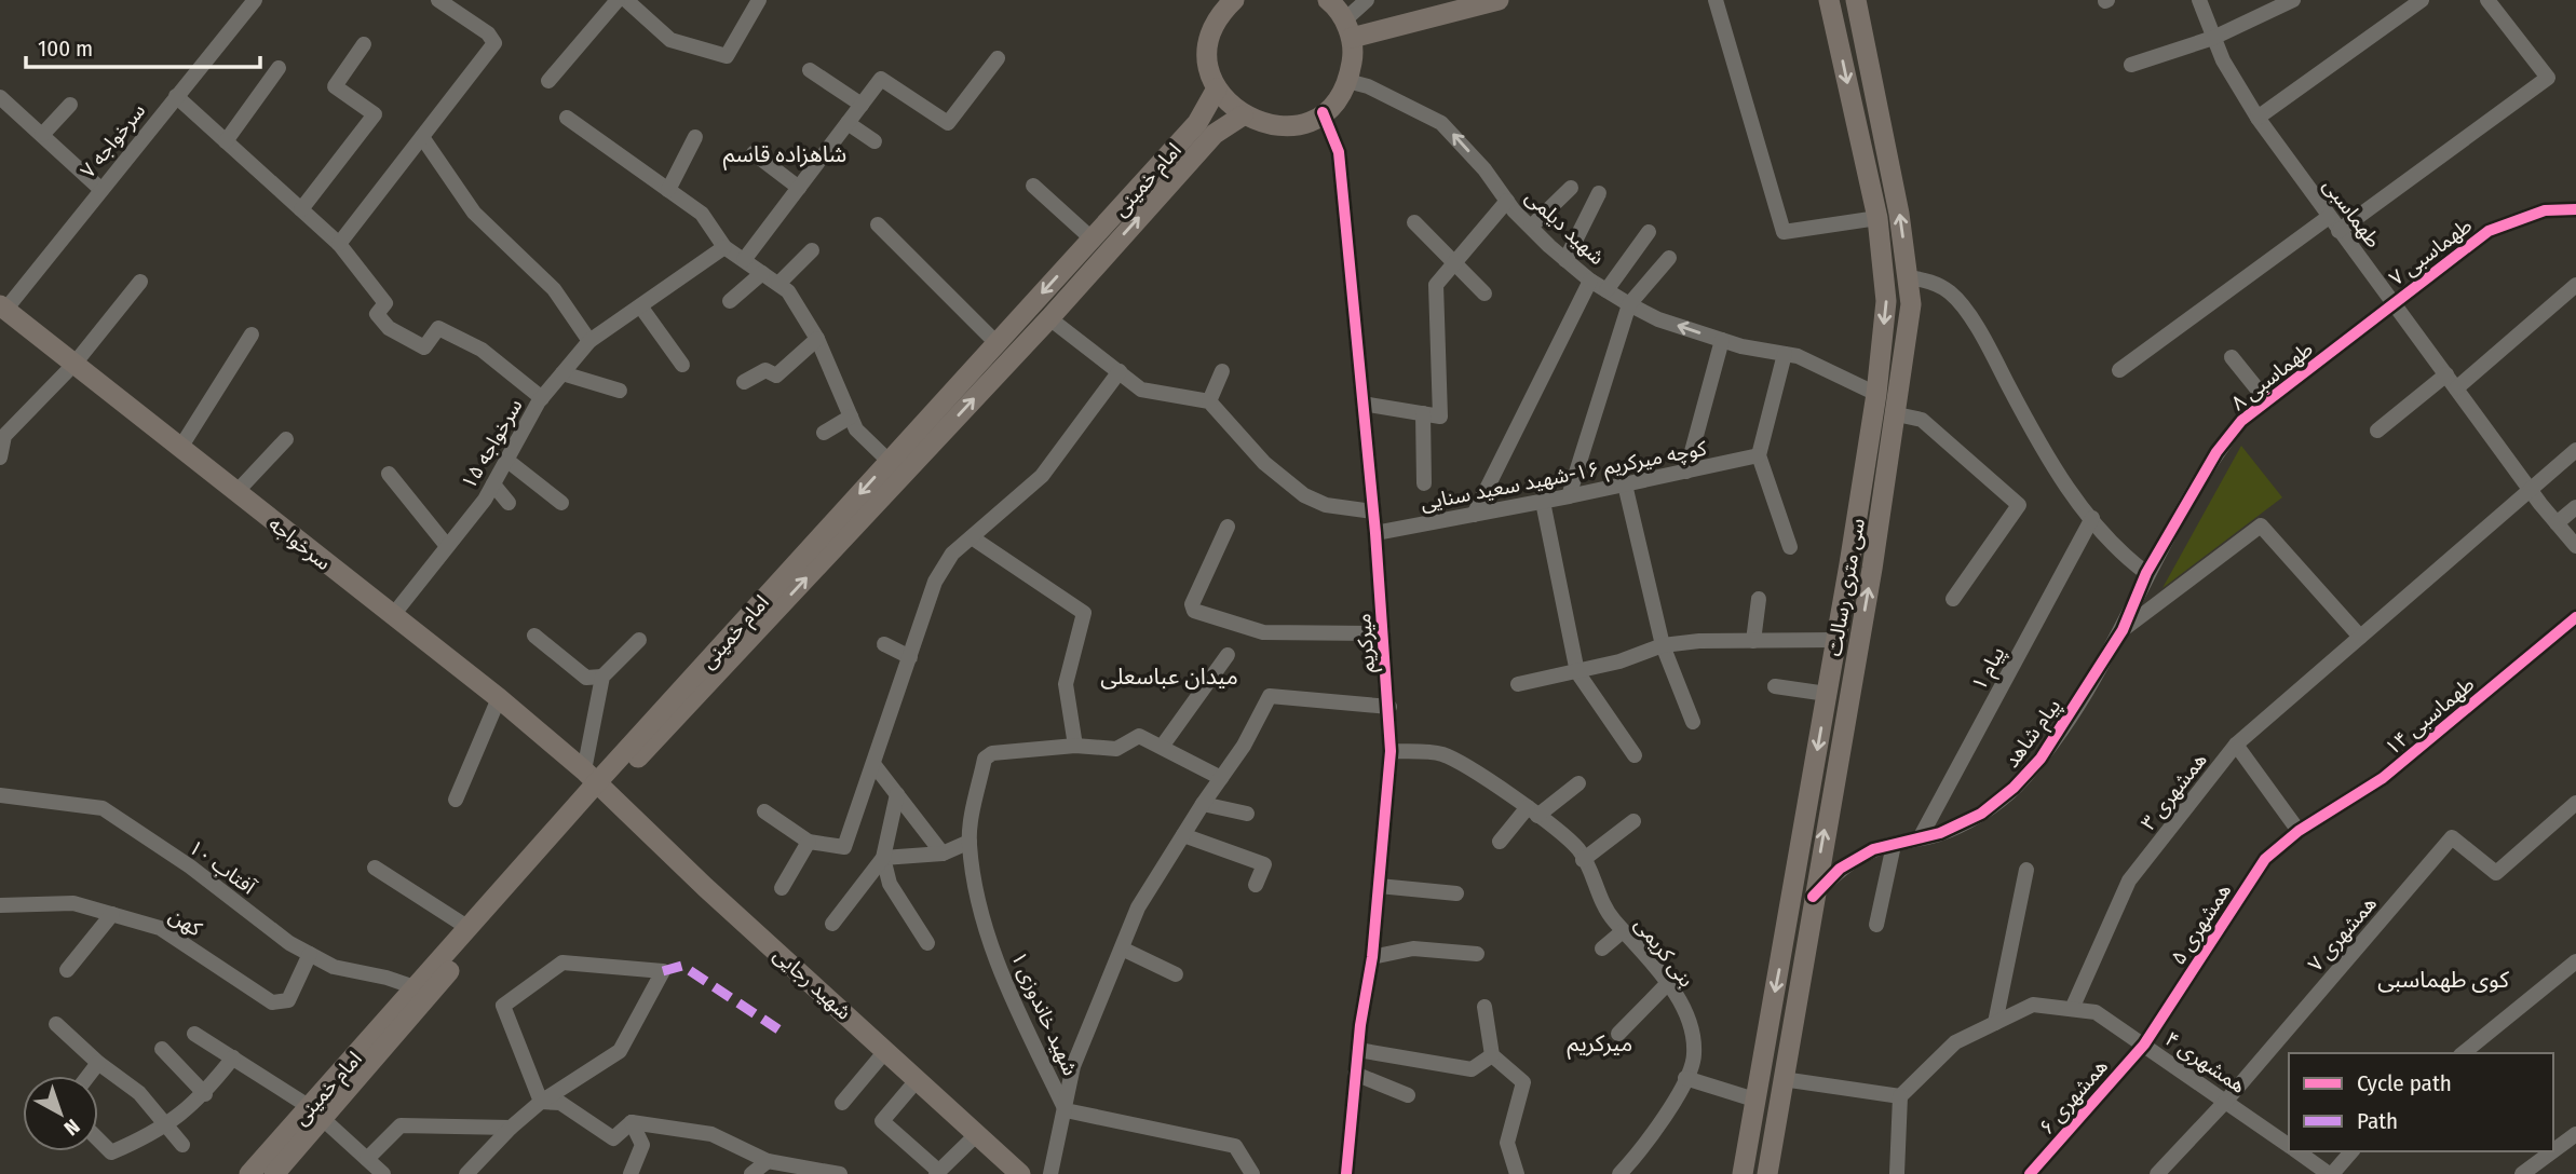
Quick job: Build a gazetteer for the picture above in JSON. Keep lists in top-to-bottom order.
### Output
{
  "streets": {
    "main road": [
      "امام خمینی",
      "سرخواجه",
      "سی متری رسالت",
      "شهید رجایی"
    ],
    "street": [
      "سرخواجه ۷",
      "طهماسبی",
      "شهید دیلمی",
      "۷ طهماسبی",
      "۸ طهماسبی",
      "سرخواجه ۱۵",
      "کوچه میرکریم ۱۶-شهید سعید سنایی",
      "میرکریم",
      "۱ پیام",
      "۱۴ طهماسبی",
      "پیام شاهد",
      "۳ همشهری",
      "۱۰ آفتاب",
      "کهن",
      "۵ همشهری",
      "۷ همشهری",
      "بنی کریمی",
      "۱ شهید خاندوزی",
      "همشهری ۴",
      "۶ همشهری"
    ]
  },
  "crossings": [
    ["سرخواجه ۷", "سرخواجه"],
    ["امام خمینی", "سرخواجه"],
    ["امام خمینی", "۱۰ آفتاب"],
    ["امام خمینی", "شهید رجایی"],
    ["طهماسبی", "۷ طهماسبی"],
    ["طهماسبی", "۸ طهماسبی"],
    ["طهماسبی", "۳ همشهری"],
    ["شهید دیلمی", "سی متری رسالت"],
    ["۷ طهماسبی", "۸ طهماسبی"],
    ["۸ طهماسبی", "پیام شاهد"],
    ["سرخواجه ۱۵", "سرخواجه"],
    ["کوچه میرکریم ۱۶-شهید سعید سنایی", "میرکریم"],
    ["سرخواجه", "شهید رجایی"],
    ["سی متری رسالت", "پیام شاهد"],
    ["میرکریم", "بنی کریمی"],
    ["۱ پیام", "پیام شاهد"],
    ["۱۴ طهماسبی", "۵ همشهری"],
    ["۳ همشهری", "همشهری ۴"],
    ["۱۰ آفتاب", "کهن"],
    ["۵ همشهری", "همشهری ۴"],
    ["۵ همشهری", "۶ همشهری"],
    ["۷ همشهری", "همشهری ۴"],
    ["همشهری ۴", "۶ همشهری"]
  ],
  "one_way": ["شهید دیلمی"],
  "districts": [
    "شاهزاده قاسم",
    "میدان عباسعلی",
    "کوی طهماسبی",
    "میرکریم"
  ],
  "legend": ["Cycle path", "Path"],
  "scale_bar": "100 m",
  "north": "bottom right"
}
